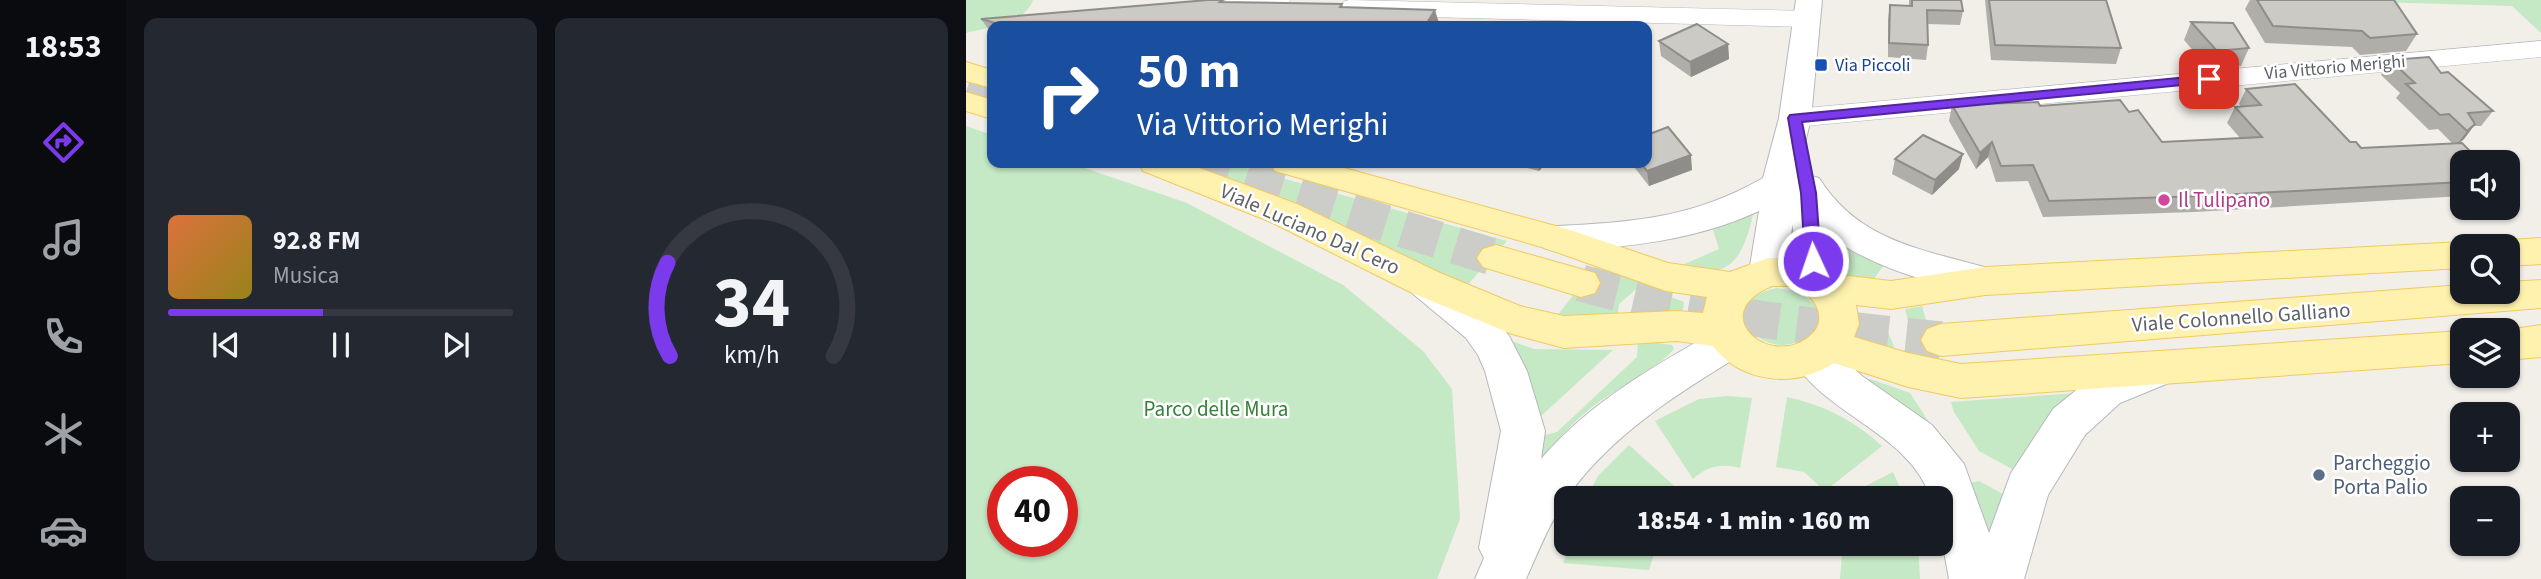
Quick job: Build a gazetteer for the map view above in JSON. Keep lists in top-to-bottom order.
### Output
{
  "streets": {
    "main road": ["Viale Luciano Dal Cero", "Viale Colonnello Galliano"],
    "street": ["Via Vittorio Merighi"]
  },
  "parks": ["Parco delle Mura"],
  "places": {
    "transit": ["Via Piccoli"],
    "other": ["Il Tulipano", "Parcheggio Porta Palio"]
  },
  "page": {
    "tabs": "18:53",
    "turn": ["50 m", "Via Vittorio Merighi"],
    "map_buttons": ["+", "−"],
    "song": ["92.8 FM", "Musica"],
    "limit": "40",
    "trip": "18:54 · 1 min · 160 m",
    "gauge": ["34", "km/h"]
  }
}
